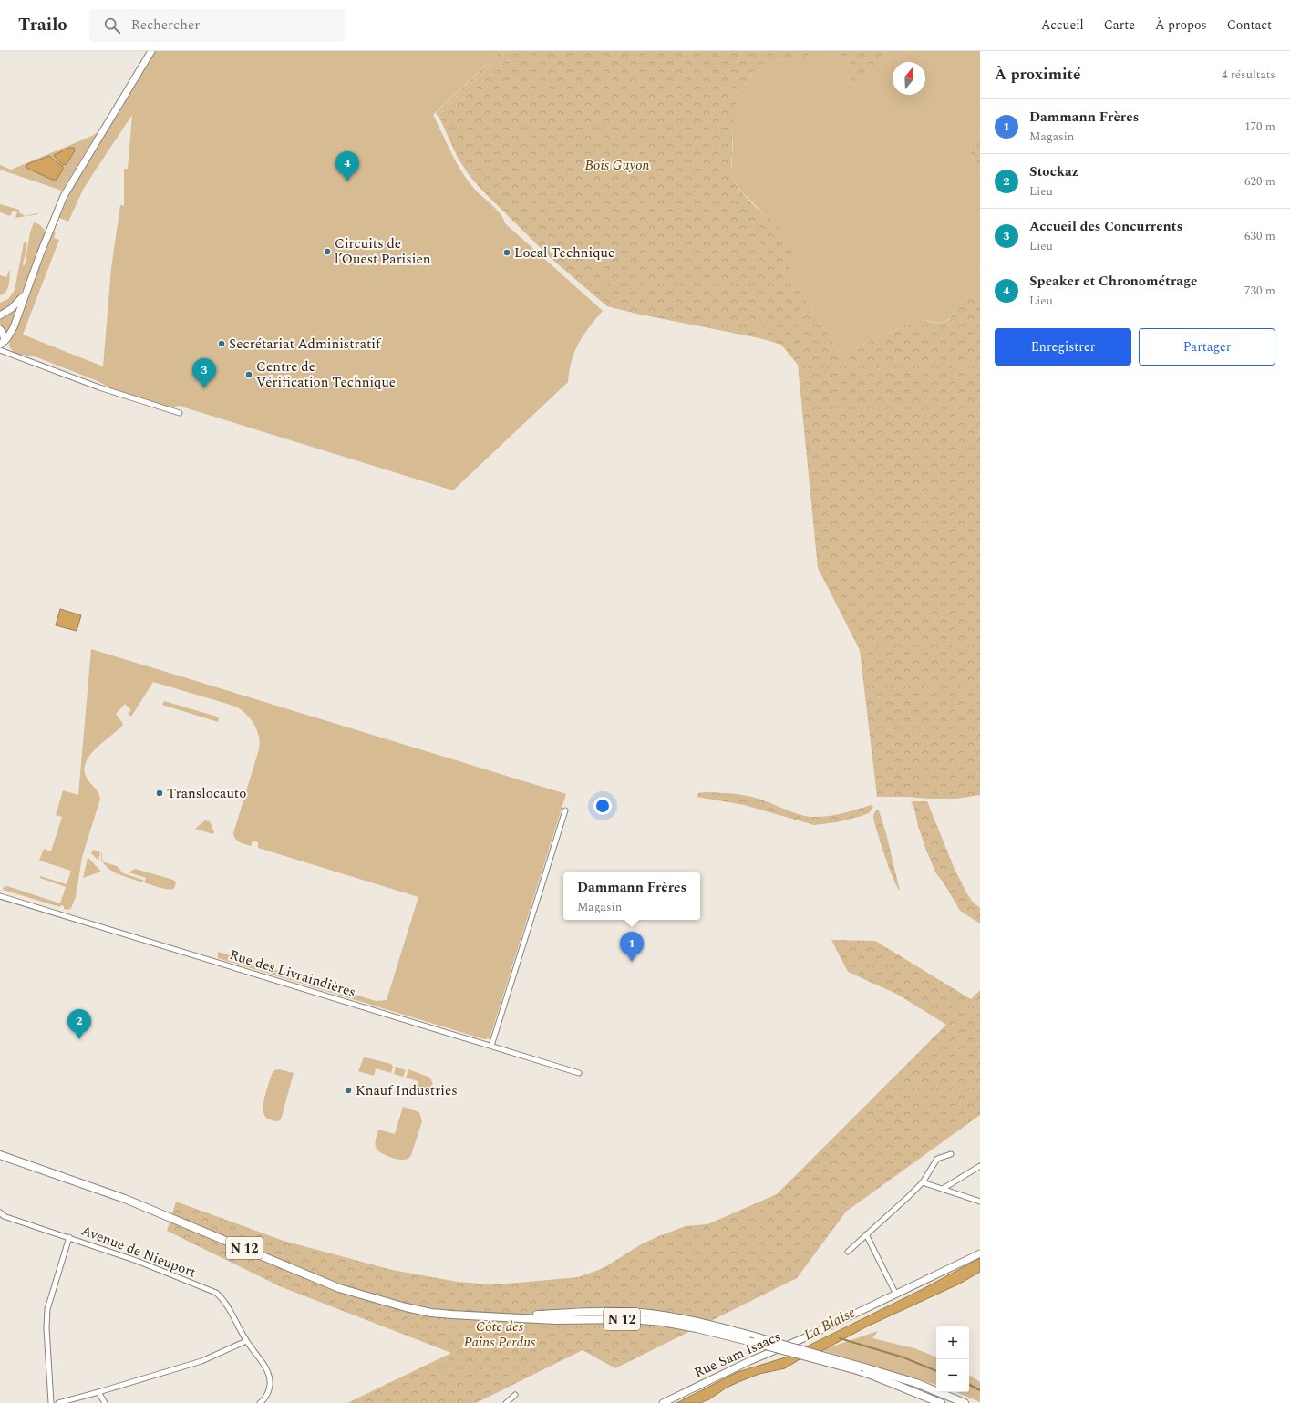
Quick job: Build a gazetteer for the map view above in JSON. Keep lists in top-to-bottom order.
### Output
{
  "streets": {
    "main road": ["N 12", "Rue Sam Isaacs"],
    "street": ["Rue des Livraindières", "Avenue de Nieuport"]
  },
  "water": ["La Blaise"],
  "parks": ["Bois Guyon", "Côte des Pains Perdus"],
  "places": [
    "Circuits de l’Ouest Parisien",
    "Local Technique",
    "Secrétariat Administratif",
    "Centre de Vérification Technique",
    "Translocauto",
    "Knauf Industries"
  ],
  "north": "top",
  "page": {
    "header": "Trailo",
    "search": "Rechercher",
    "nav": [
      "Accueil",
      "Carte",
      "À propos",
      "Contact"
    ],
    "heading": ["À proximité", "4 résultats"],
    "list": [
      {
        "mark": "1",
        "name": "Dammann Frères",
        "note": "Magasin",
        "value": "170 m"
      },
      {
        "mark": "2",
        "name": "Stockaz",
        "note": "Lieu",
        "value": "620 m"
      },
      {
        "mark": "3",
        "name": "Accueil des Concurrents",
        "note": "Lieu",
        "value": "630 m"
      },
      {
        "mark": "4",
        "name": "Speaker et Chronométrage",
        "note": "Lieu",
        "value": "730 m"
      }
    ],
    "pins": [
      "4",
      "3",
      "1",
      "2"
    ],
    "buttons": ["Enregistrer", "Partager"],
    "popup": ["Dammann Frères", "Magasin"],
    "map_buttons": ["+", "−"]
  }
}
